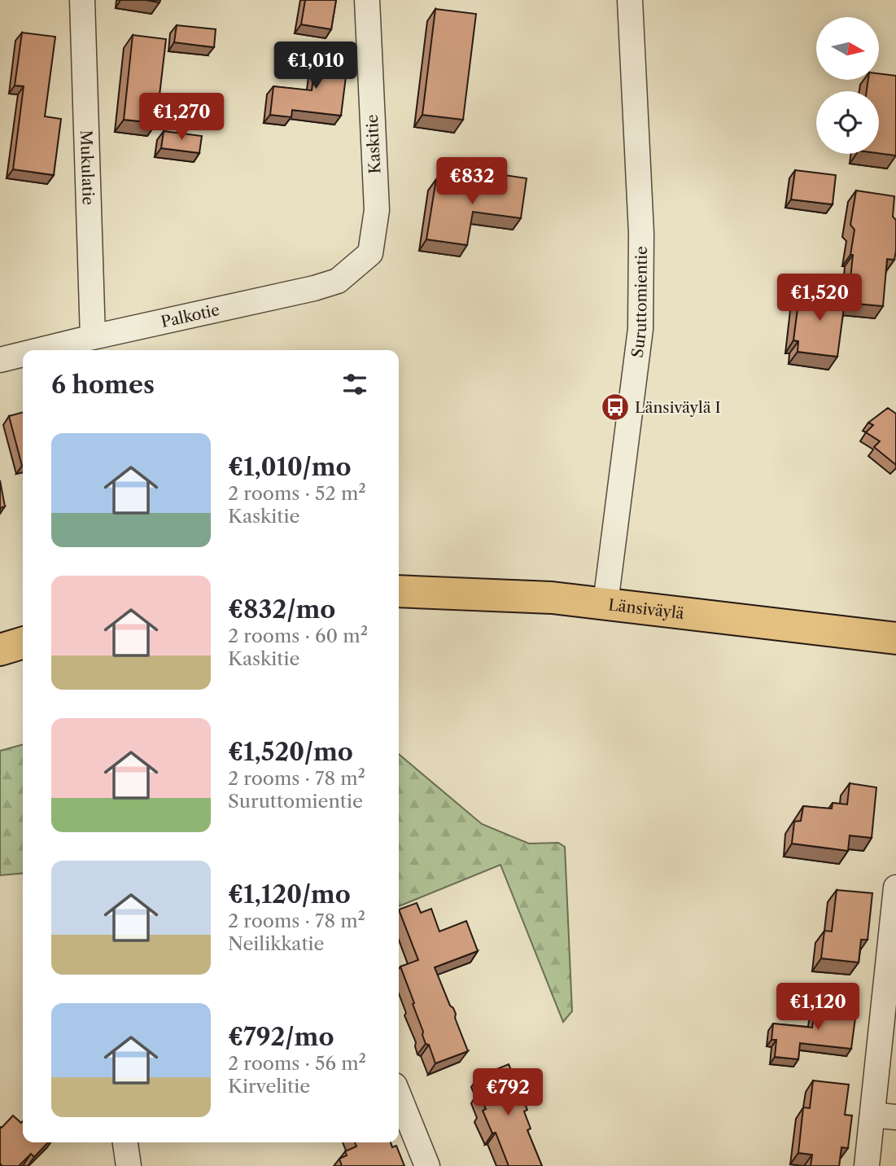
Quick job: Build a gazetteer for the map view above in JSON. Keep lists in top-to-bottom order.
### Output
{
  "streets": {
    "main road": ["Länsiväylä"],
    "street": [
      "Kaskitie",
      "Mukulatie",
      "Suruttomientie",
      "Palkotie"
    ]
  },
  "crossings": [
    ["Kaskitie", "Palkotie"],
    ["Mukulatie", "Palkotie"],
    ["Suruttomientie", "Länsiväylä"]
  ],
  "places": {
    "bus stop": ["Länsiväylä I"]
  },
  "north": "right",
  "page": {
    "price": [
      "€1,010",
      "€1,270",
      "€832",
      "€1,520",
      "€1,120",
      "€792"
    ],
    "heading": "6 homes",
    "list": [
      {
        "name": "€1,010/mo",
        "note": "2 rooms · 52 m² · Kaskitie"
      },
      {
        "name": "€832/mo",
        "note": "2 rooms · 60 m² · Kaskitie"
      },
      {
        "name": "€1,520/mo",
        "note": "2 rooms · 78 m² · Suruttomientie"
      },
      {
        "name": "€1,120/mo",
        "note": "2 rooms · 78 m² · Neilikkatie"
      },
      {
        "name": "€792/mo",
        "note": "2 rooms · 56 m² · Kirvelitie"
      }
    ]
  }
}
